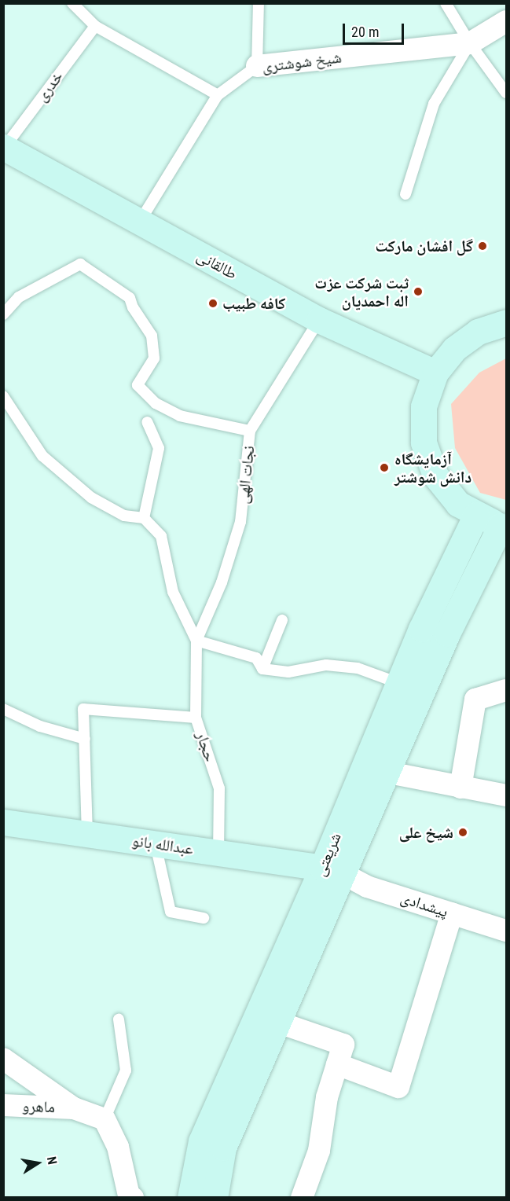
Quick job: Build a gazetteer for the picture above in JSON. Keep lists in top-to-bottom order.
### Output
{
  "streets": {
    "main road": ["طالقانی", "عبدالله بانو", "شریعتی"],
    "street": ["شیخ شوشتری", "پیشدادی", "ماهرو"],
    "lane": ["خدری", "نجات الهی", "حجار"]
  },
  "crossings": [
    ["شیخ شوشتری", "طالقانی"],
    ["خدری", "طالقانی"],
    ["طالقانی", "نجات الهی"],
    ["نجات الهی", "حجار"],
    ["حجار", "عبدالله بانو"],
    ["عبدالله بانو", "شریعتی"],
    ["عبدالله بانو", "پیشدادی"],
    ["شریعتی", "پیشدادی"]
  ],
  "places": [
    "گل افشان مارکت",
    "ثبت شرکت عزت اله احمدیان",
    "کافه طبیب",
    "آزمایشگاه دانش شوشتر",
    "شیخ علی"
  ],
  "scale_bar": "20 m",
  "north": "right"
}
